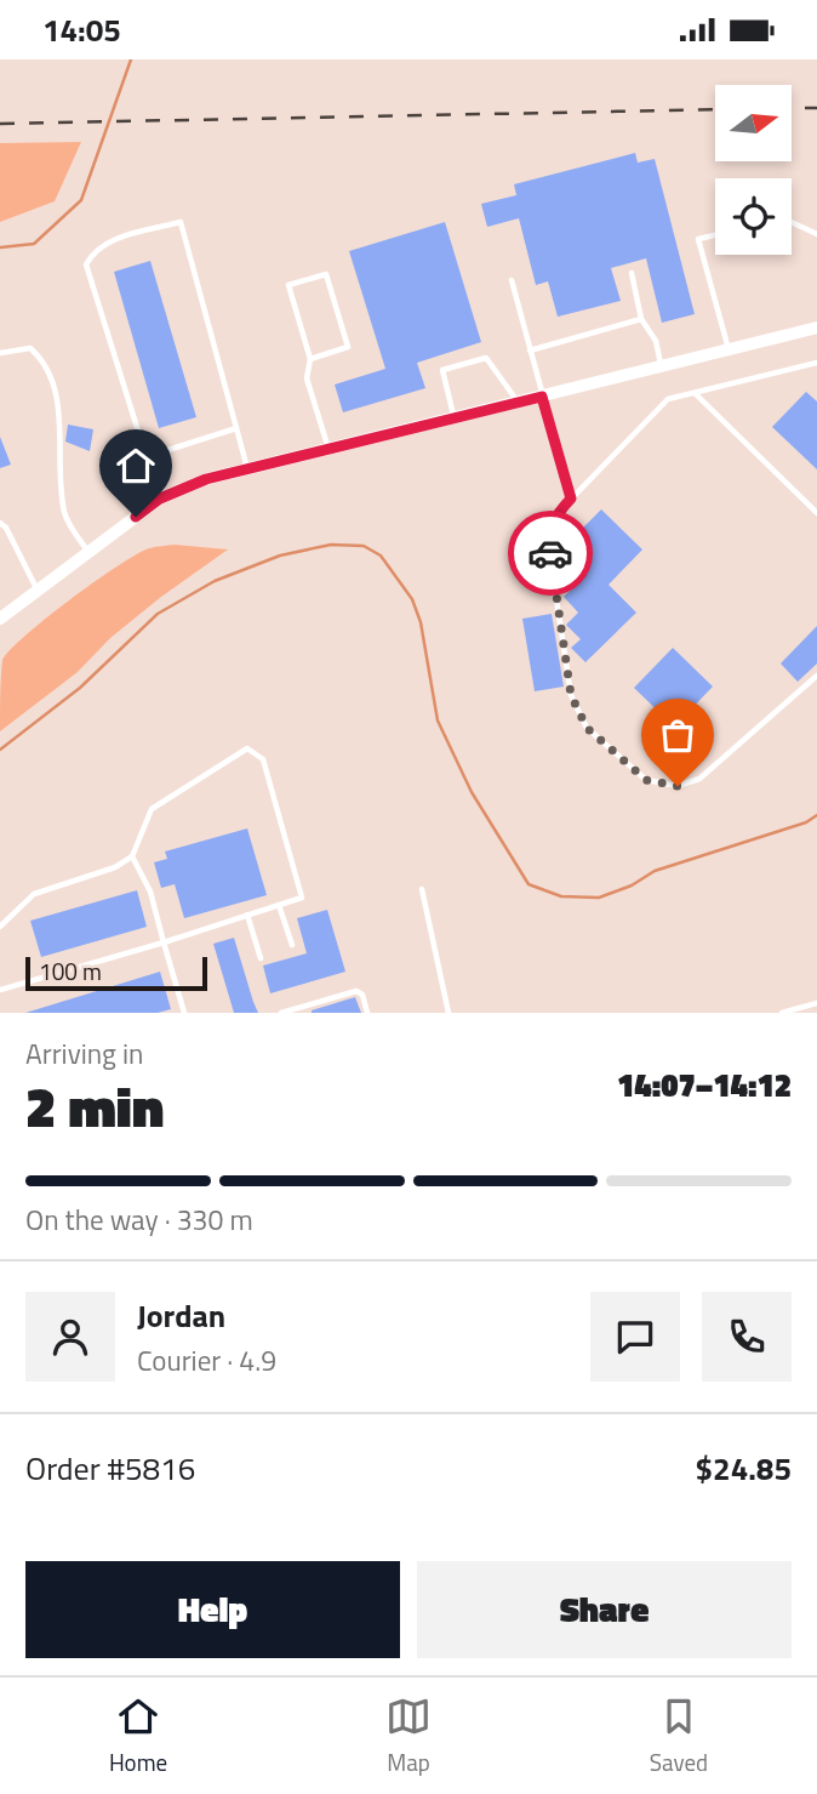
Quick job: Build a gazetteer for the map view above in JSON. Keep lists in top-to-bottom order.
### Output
{
  "scale_bar": "100 m",
  "north": "right",
  "page": {
    "status": "14:05",
    "scale": "100 m",
    "heading": ["2 min", "Arriving in", "14:07–14:12"],
    "panel": [
      "Jordan",
      "Courier · 4.9",
      "Order #5816",
      "$24.85"
    ],
    "bar": "On the way · 330 m",
    "buttons": ["Help", "Share"],
    "tabs": ["Home", "Map", "Saved"]
  }
}
